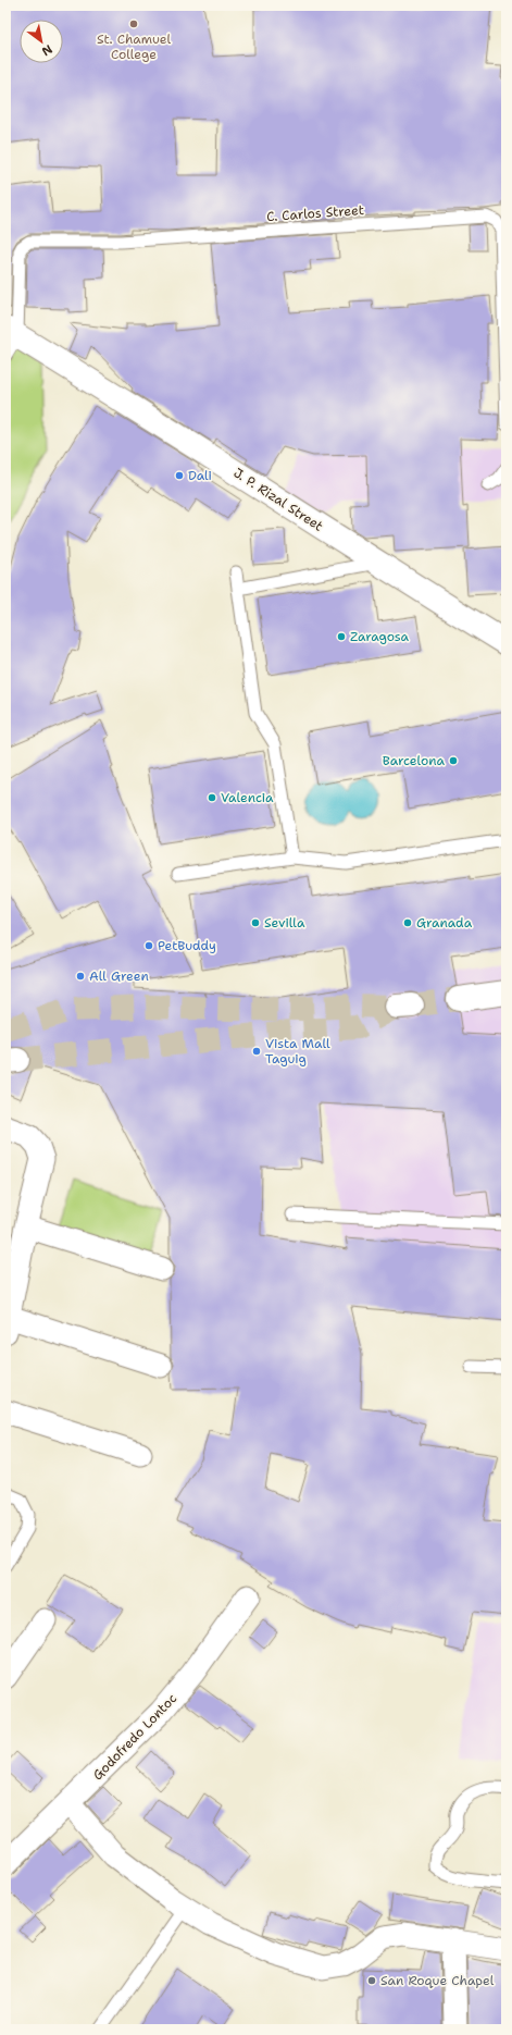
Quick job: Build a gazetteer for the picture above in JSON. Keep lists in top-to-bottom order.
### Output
{
  "streets": {
    "street": ["J. P. Rizal Street", "Godofredo Lontoc"],
    "lane": ["C. Carlos Street"]
  },
  "crossings": [
    ["C. Carlos Street", "J. P. Rizal Street"]
  ],
  "places": [
    "St. Chamuel College",
    "Dali",
    "Zaragosa",
    "Barcelona",
    "Valencia",
    "Sevilla",
    "Granada",
    "PetBuddy",
    "All Green",
    "Vista Mall Taguig",
    "San Roque Chapel"
  ],
  "north": "bottom right"
}
